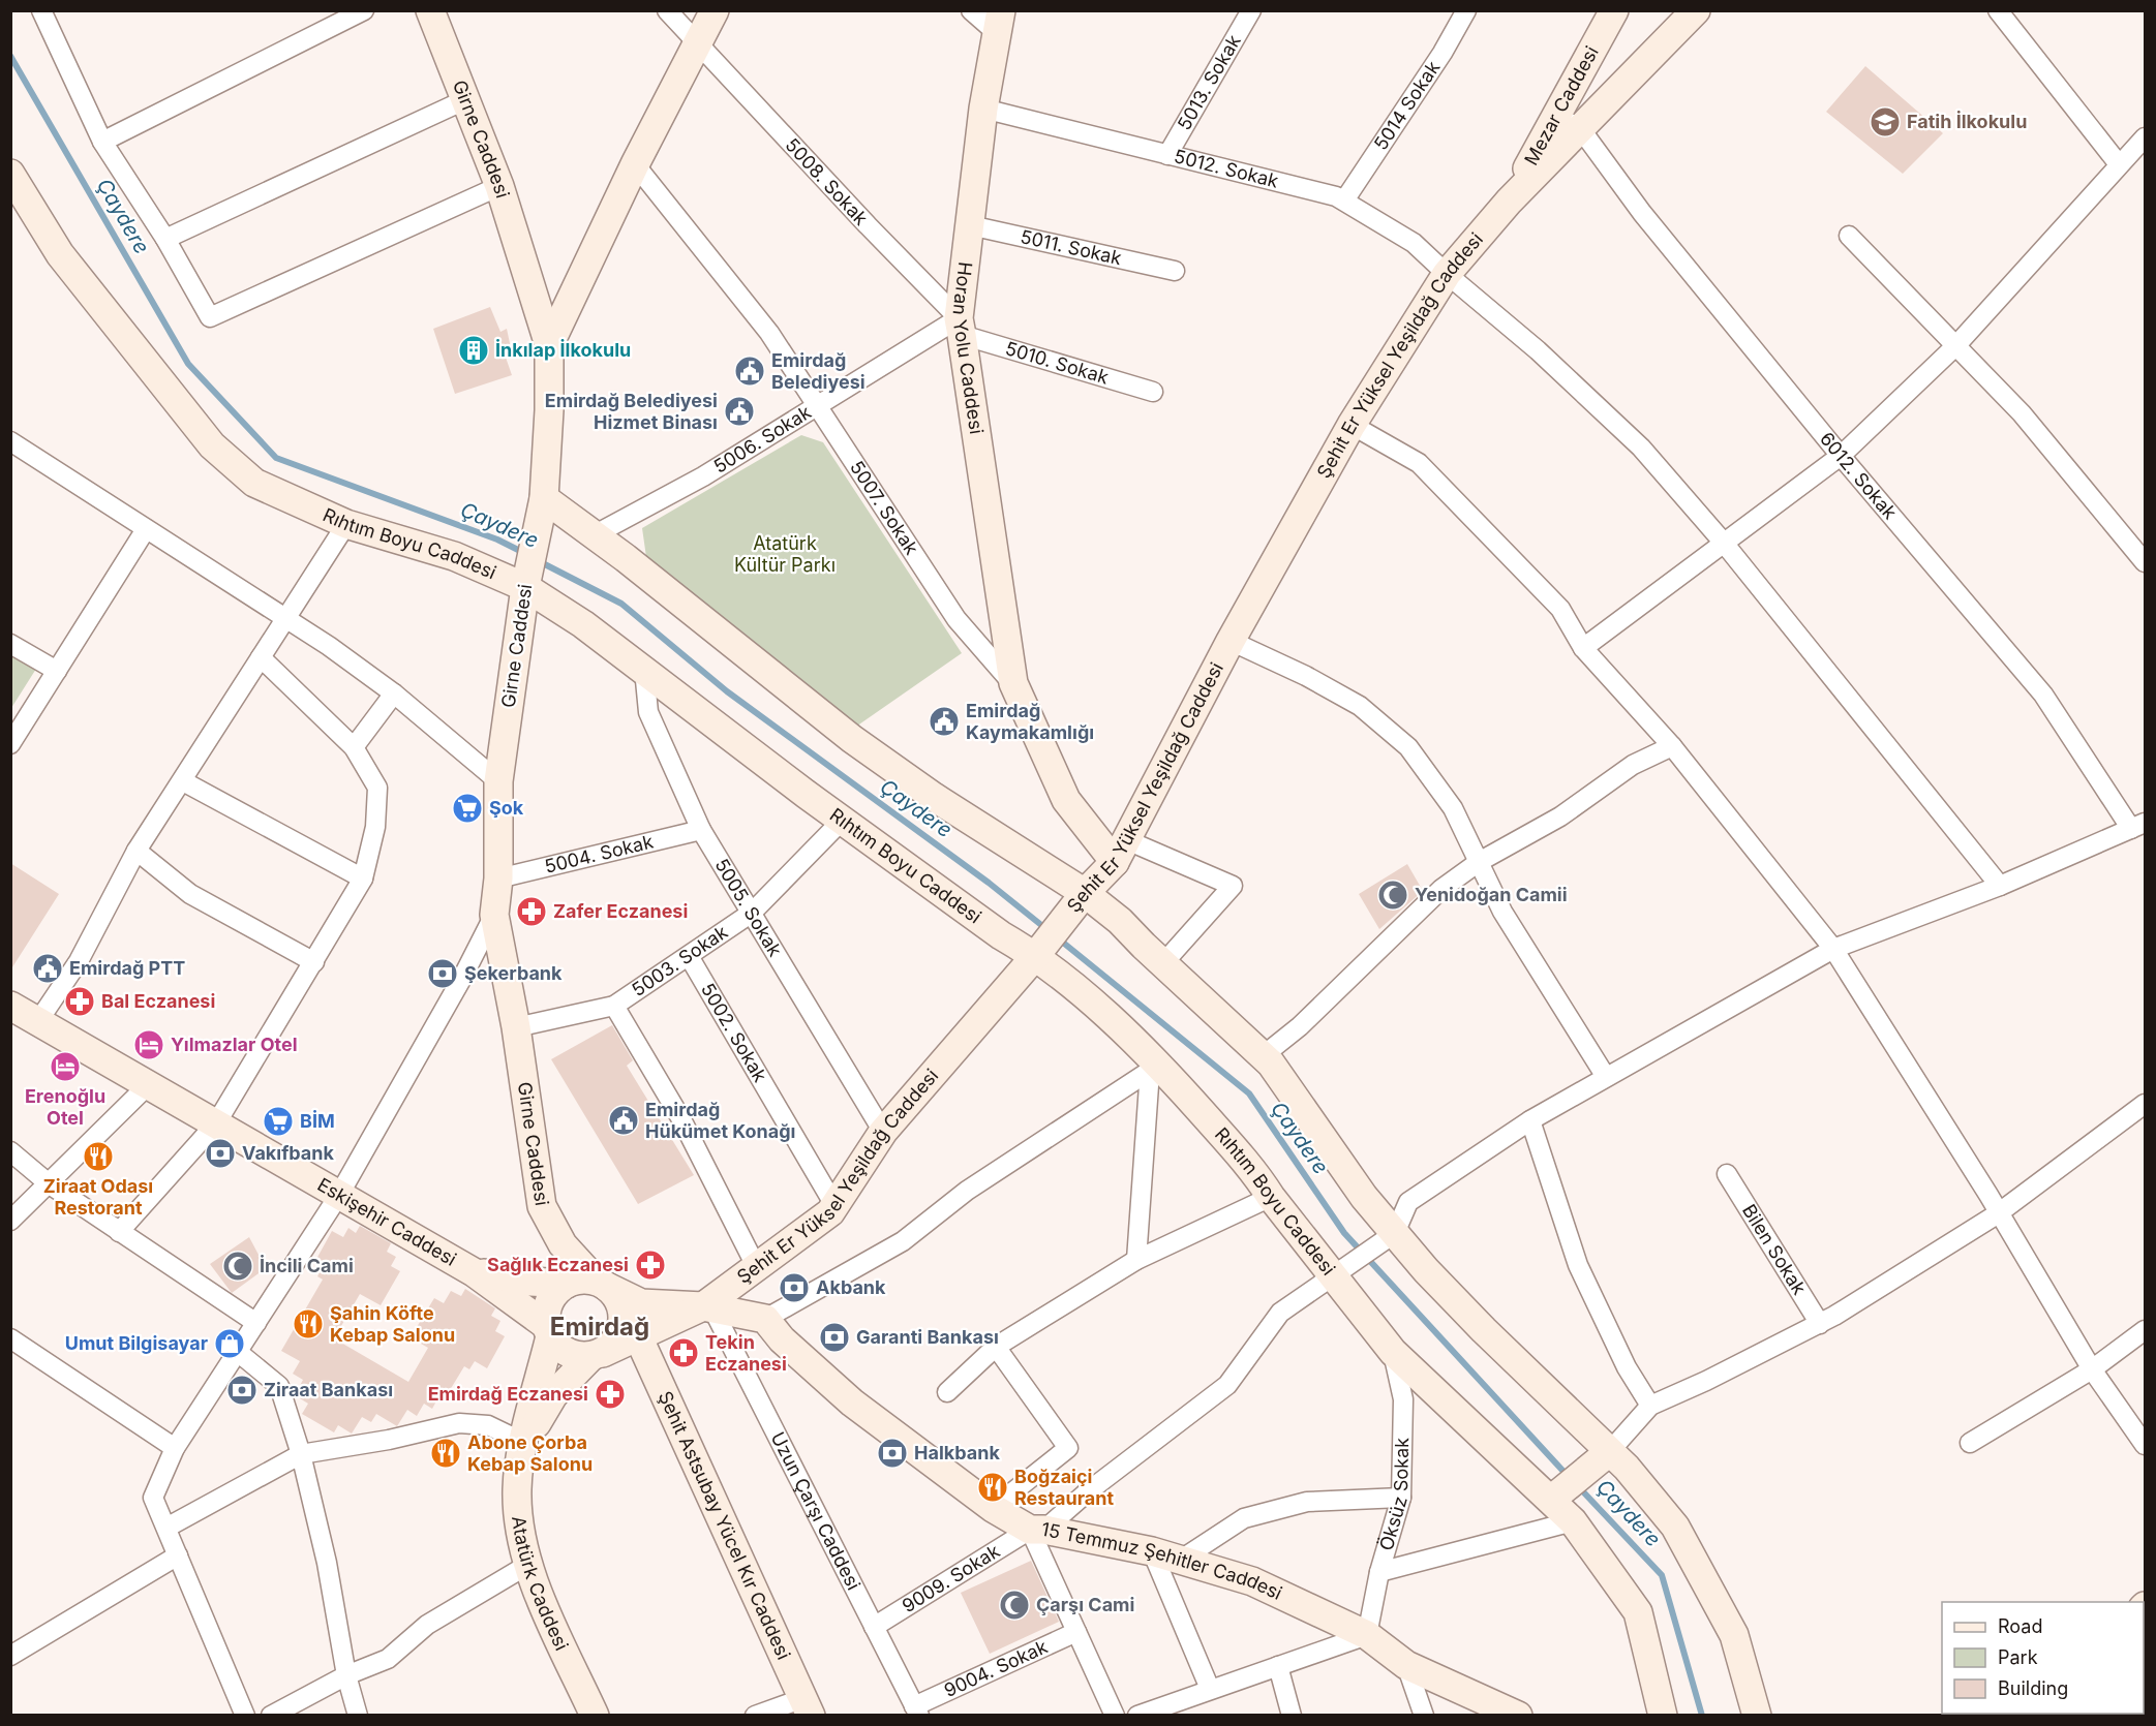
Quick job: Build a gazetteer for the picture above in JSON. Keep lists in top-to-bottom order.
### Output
{
  "streets": {
    "street": [
      "5013. Sokak",
      "5014 Sokak",
      "Mezar Caddesi",
      "Girne Caddesi",
      "5012. Sokak",
      "5008. Sokak",
      "5011. Sokak",
      "Horan Yolu Caddesi",
      "Şehit Er Yüksel Yeşildağ Caddesi",
      "5010. Sokak",
      "5006. Sokak",
      "6012. Sokak",
      "5007. Sokak",
      "Rıhtım Boyu Caddesi",
      "5004. Sokak",
      "5005. Sokak",
      "5003. Sokak",
      "5002. Sokak",
      "Eskişehir Caddesi",
      "Bilen Sokak",
      "Öksüz Sokak",
      "Uzun Çarşı Caddesi",
      "Şehit Astsubay Yücel Kır Caddesi",
      "15 Temmuz Şehitler Caddesi",
      "9009. Sokak",
      "Atatürk Caddesi",
      "9004. Sokak"
    ]
  },
  "crossings": [
    ["5013. Sokak", "5012. Sokak"],
    ["5014 Sokak", "5012. Sokak"],
    ["Mezar Caddesi", "Şehit Er Yüksel Yeşildağ Caddesi"],
    ["Mezar Caddesi", "6012. Sokak"],
    ["Girne Caddesi", "Şehit Er Yüksel Yeşildağ Caddesi"],
    ["Girne Caddesi", "Rıhtım Boyu Caddesi"],
    ["Girne Caddesi", "5004. Sokak"],
    ["Girne Caddesi", "5003. Sokak"],
    ["Girne Caddesi", "Eskişehir Caddesi"],
    ["Girne Caddesi", "Atatürk Caddesi"],
    ["5012. Sokak", "Horan Yolu Caddesi"],
    ["5012. Sokak", "Şehit Er Yüksel Yeşildağ Caddesi"],
    ["5008. Sokak", "Horan Yolu Caddesi"],
    ["5008. Sokak", "5010. Sokak"],
    ["5008. Sokak", "5006. Sokak"],
    ["5011. Sokak", "Horan Yolu Caddesi"],
    ["Horan Yolu Caddesi", "5010. Sokak"],
    ["Horan Yolu Caddesi", "5006. Sokak"],
    ["Horan Yolu Caddesi", "5007. Sokak"],
    ["Şehit Er Yüksel Yeşildağ Caddesi", "5007. Sokak"],
    ["Şehit Er Yüksel Yeşildağ Caddesi", "Rıhtım Boyu Caddesi"],
    ["Şehit Er Yüksel Yeşildağ Caddesi", "5005. Sokak"],
    ["Şehit Er Yüksel Yeşildağ Caddesi", "5002. Sokak"],
    ["Şehit Er Yüksel Yeşildağ Caddesi", "Eskişehir Caddesi"],
    ["Şehit Er Yüksel Yeşildağ Caddesi", "Uzun Çarşı Caddesi"],
    ["Şehit Er Yüksel Yeşildağ Caddesi", "Şehit Astsubay Yücel Kır Caddesi"],
    ["Şehit Er Yüksel Yeşildağ Caddesi", "Atatürk Caddesi"],
    ["5010. Sokak", "5006. Sokak"],
    ["5006. Sokak", "5007. Sokak"],
    ["Rıhtım Boyu Caddesi", "5005. Sokak"],
    ["Rıhtım Boyu Caddesi", "5003. Sokak"],
    ["Rıhtım Boyu Caddesi", "Öksüz Sokak"],
    ["Rıhtım Boyu Caddesi", "9009. Sokak"],
    ["5004. Sokak", "5005. Sokak"],
    ["5005. Sokak", "5003. Sokak"],
    ["5003. Sokak", "5002. Sokak"],
    ["Eskişehir Caddesi", "Atatürk Caddesi"],
    ["Öksüz Sokak", "15 Temmuz Şehitler Caddesi"],
    ["Uzun Çarşı Caddesi", "9009. Sokak"],
    ["Uzun Çarşı Caddesi", "9004. Sokak"],
    ["15 Temmuz Şehitler Caddesi", "9009. Sokak"]
  ],
  "districts": ["Emirdağ"],
  "water": ["Çaydere"],
  "parks": ["Atatürk Kültür Parkı"],
  "places": {
    "school or university": ["Fatih İlkokulu"],
    "building": ["İnkılap İlkokulu"],
    "public building": [
      "Emirdağ Belediyesi",
      "Emirdağ Belediyesi Hizmet Binası",
      "Emirdağ Kaymakamlığı",
      "Emirdağ PTT",
      "Emirdağ Hükümet Konağı"
    ],
    "supermarket": ["Şok", "BİM"],
    "mosque": ["Yenidoğan Camii", "İncili Cami", "Çarşı Cami"],
    "pharmacy": [
      "Zafer Eczanesi",
      "Bal Eczanesi",
      "Sağlık Eczanesi",
      "Tekin Eczanesi",
      "Emirdağ Eczanesi"
    ],
    "bank": [
      "Şekerbank",
      "Vakıfbank",
      "Akbank",
      "Garanti Bankası",
      "Ziraat Bankası",
      "Halkbank"
    ],
    "hotel": ["Yılmazlar Otel", "Erenoğlu Otel"],
    "restaurant": [
      "Ziraat Odası Restorant",
      "Şahin Köfte Kebap Salonu",
      "Abone Çorba Kebap Salonu",
      "Boğzaiçi Restaurant"
    ],
    "shop": ["Umut Bilgisayar"]
  },
  "legend": ["Road", "Park", "Building"]
}
